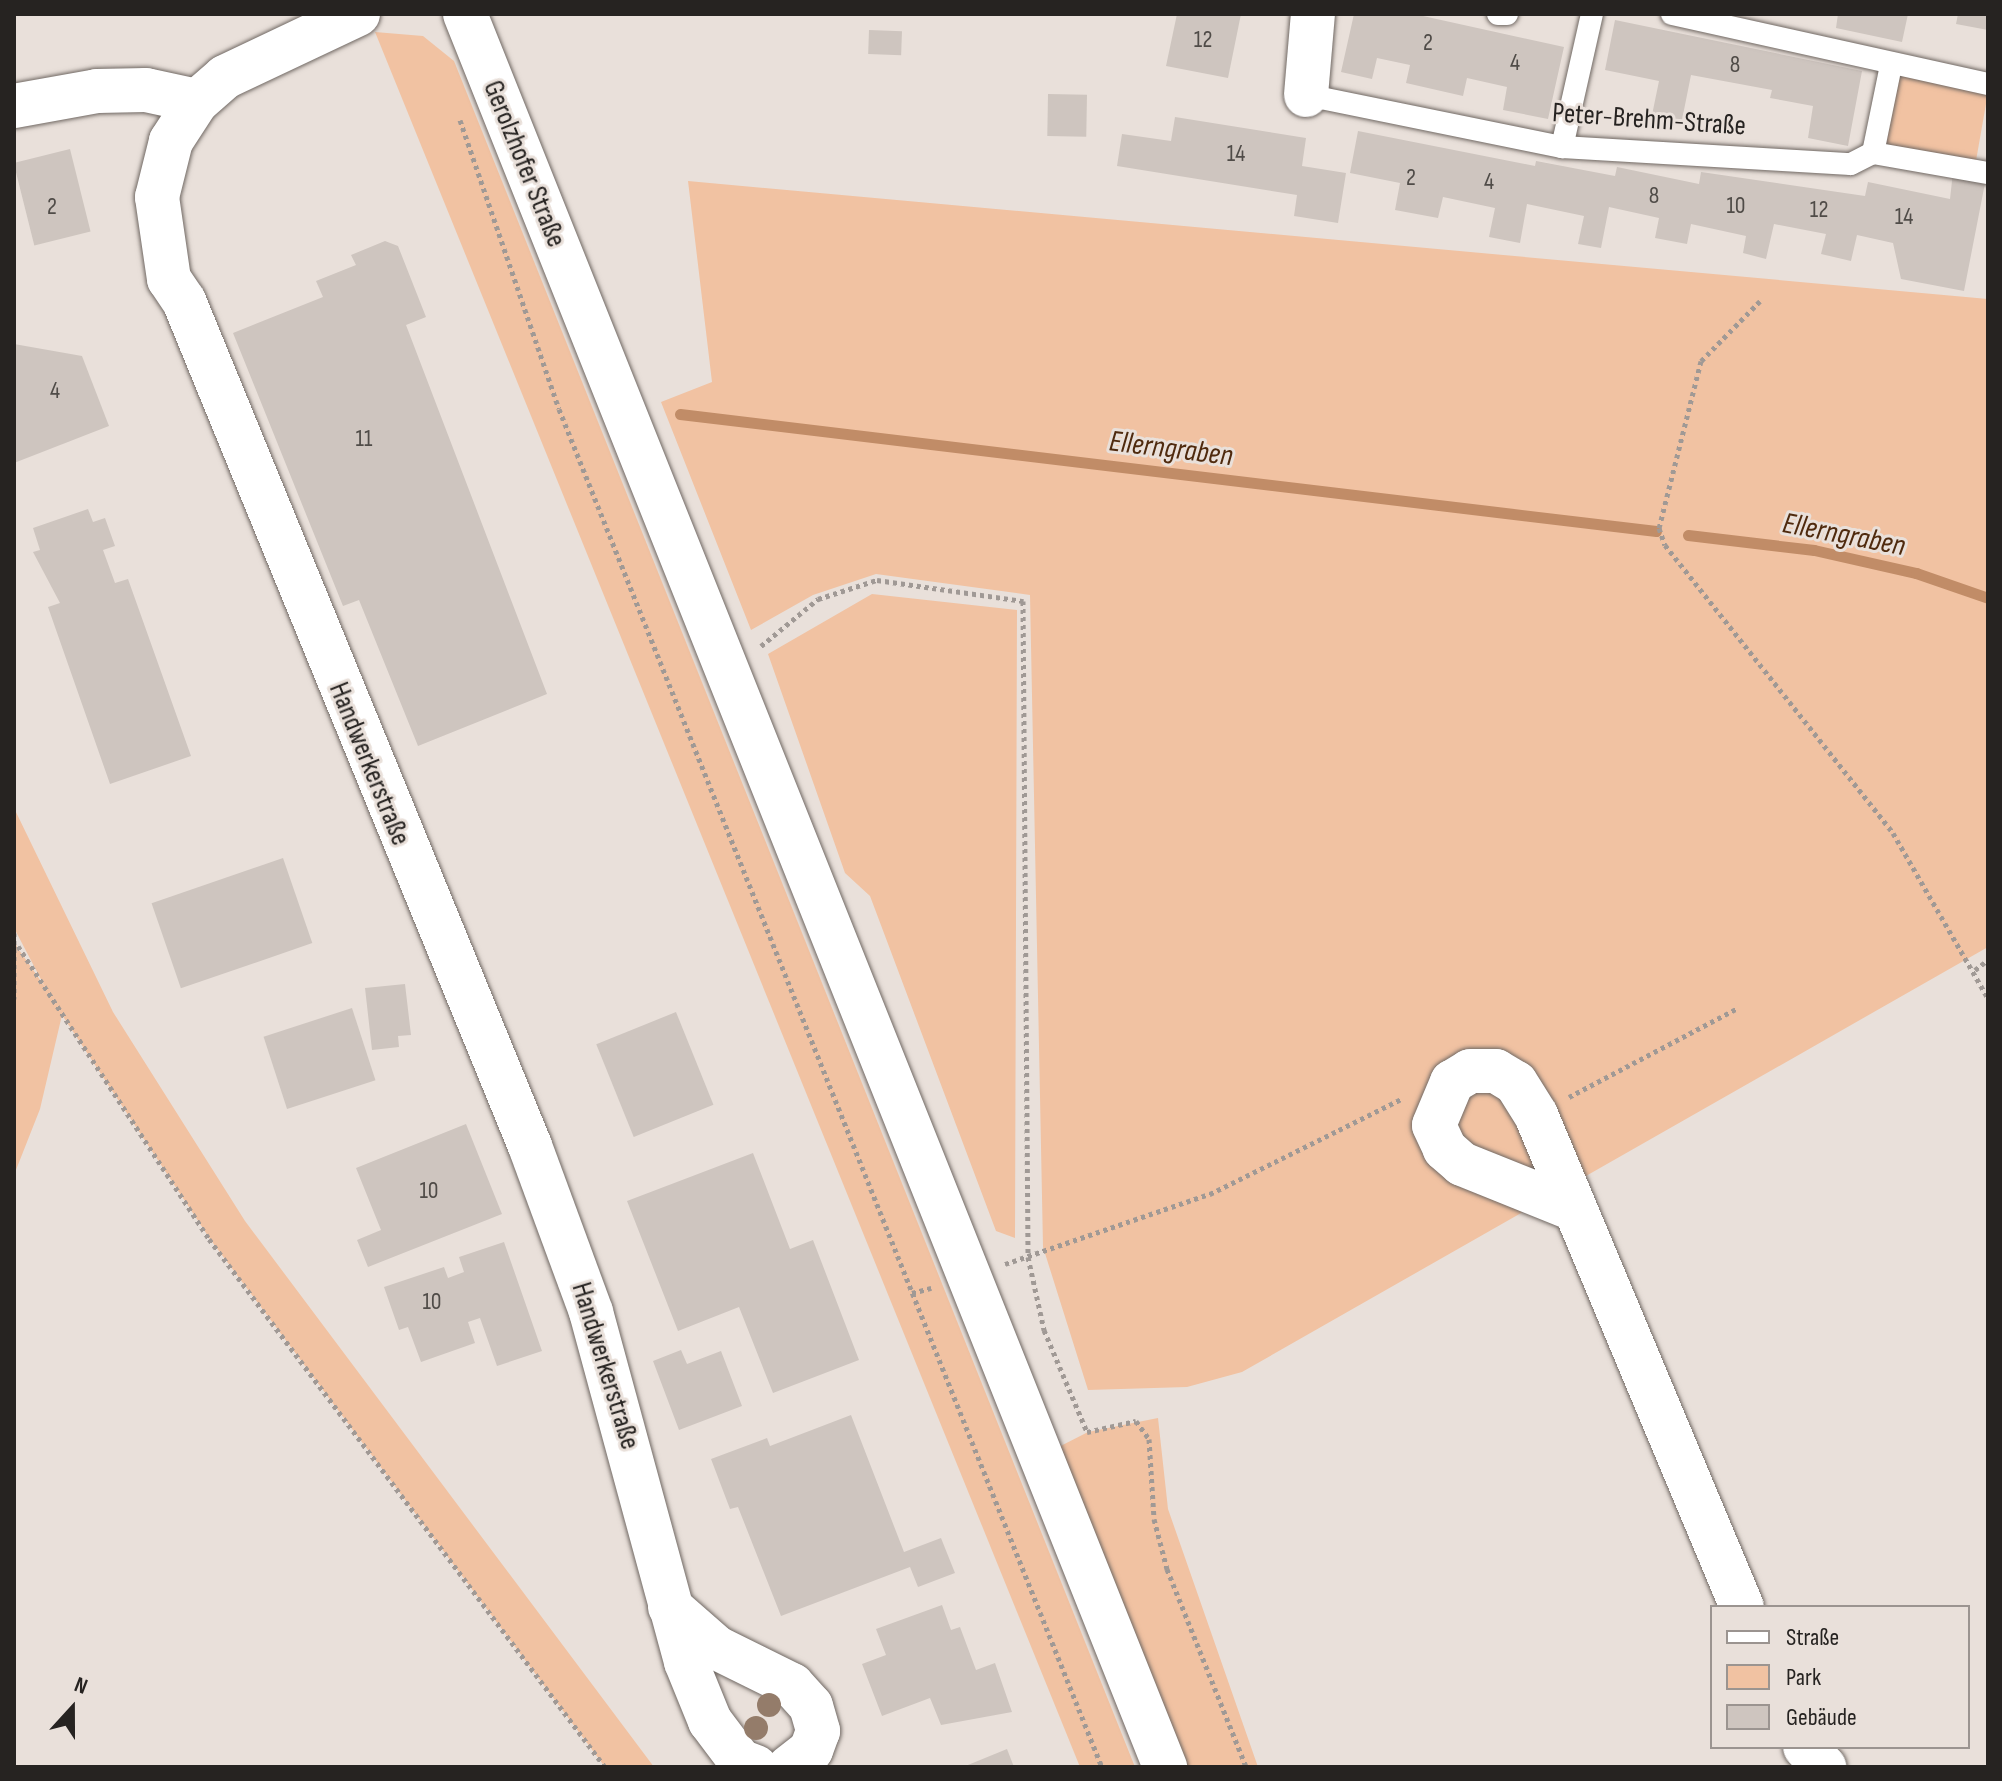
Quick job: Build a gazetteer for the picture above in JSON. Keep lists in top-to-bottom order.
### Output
{
  "streets": {
    "street": ["Gerolzhofer Straße", "Handwerkerstraße"],
    "lane": ["Peter-Brehm-Straße"]
  },
  "water": ["Ellerngraben"],
  "house_numbers": [
    "12",
    "2",
    "4",
    "8",
    "14",
    "2",
    "4",
    "8",
    "10",
    "2",
    "12",
    "14",
    "4",
    "11",
    "10",
    "10"
  ],
  "legend": ["Straße", "Park", "Gebäude"],
  "north": "top"
}
